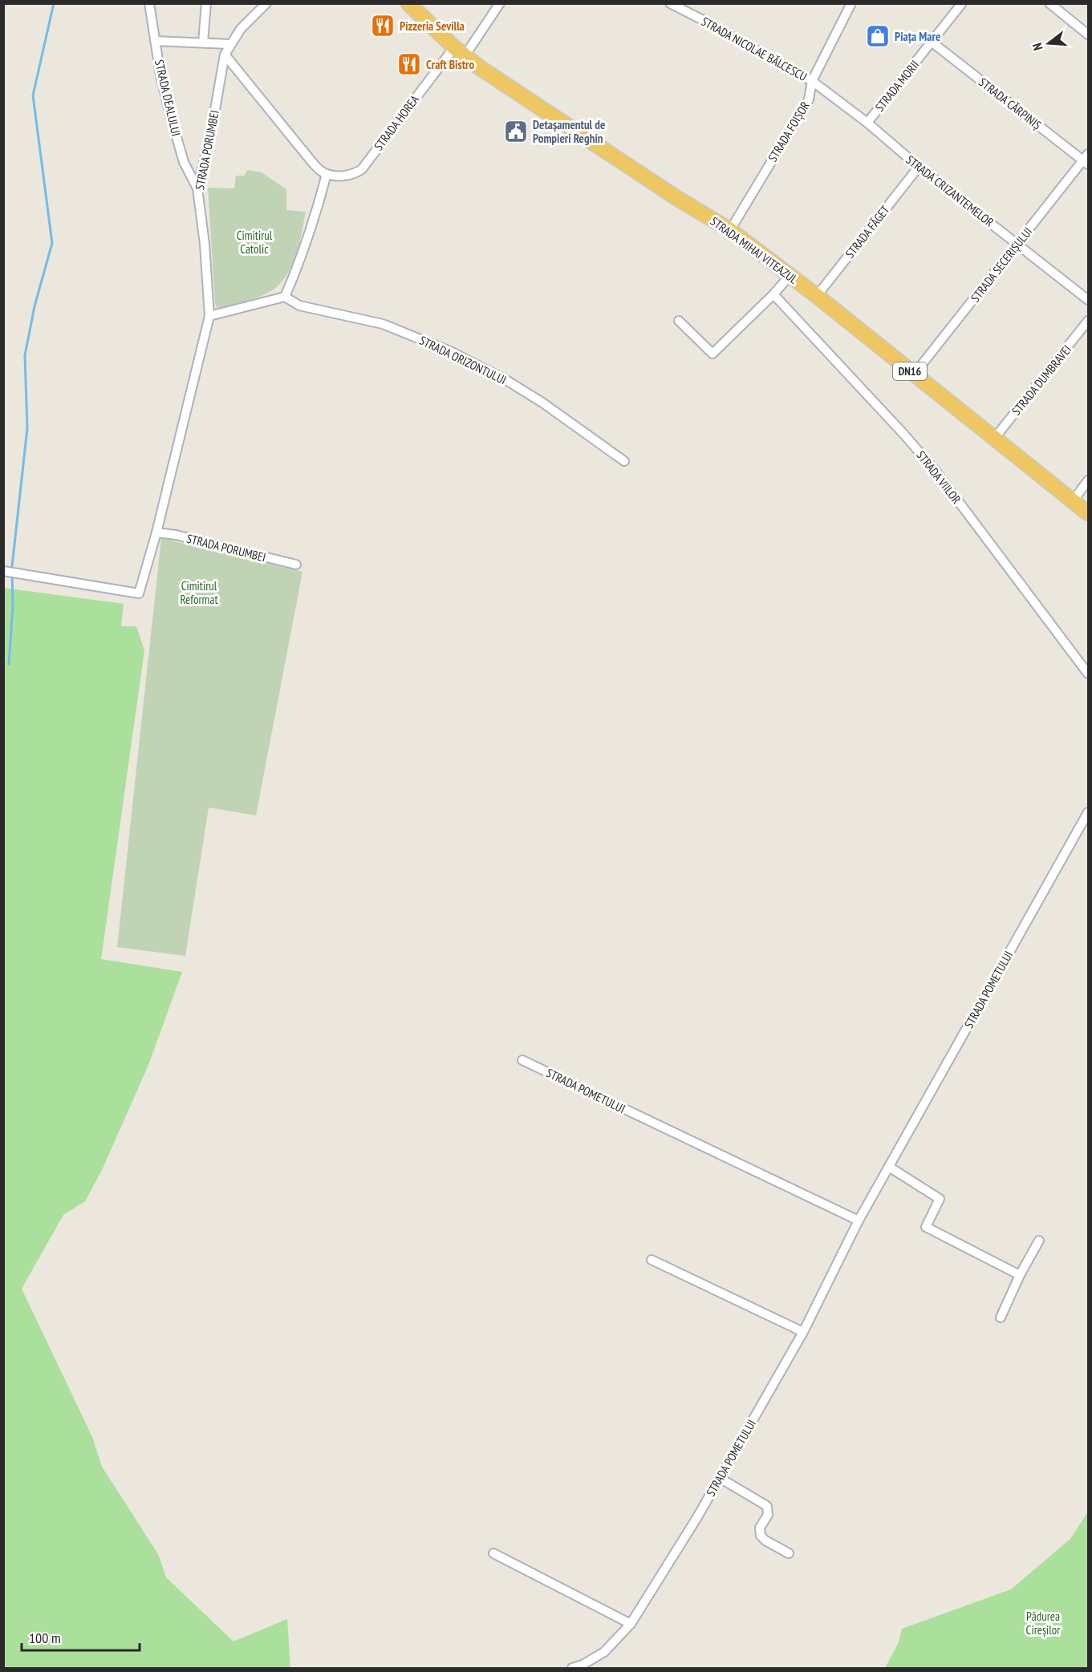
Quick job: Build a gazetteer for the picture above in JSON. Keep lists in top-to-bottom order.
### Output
{
  "streets": {
    "highway": ["STRADA MIHAI VITEAZUL", "DN16"],
    "street": [
      "STRADA NICOLAE BĂLCESCU",
      "STRADA MORII",
      "STRADA DEALULUI",
      "STRADA CĂRPINIȘ",
      "STRADA HOREA",
      "STRADA FOIȘOR",
      "STRADA PORUMBEI",
      "STRADA CRIZANTEMELOR",
      "STRADA FĂGET",
      "STRADA SECERIȘULUI",
      "STRADA ORIZONTULUI",
      "STRADA DUMBRAVEI",
      "STRADA VIILOR",
      "STRADA POMETULUI"
    ]
  },
  "crossings": [
    ["STRADA NICOLAE BĂLCESCU", "STRADA FOIȘOR"],
    ["STRADA NICOLAE BĂLCESCU", "STRADA CRIZANTEMELOR"],
    ["STRADA MORII", "STRADA CĂRPINIȘ"],
    ["STRADA MORII", "STRADA CRIZANTEMELOR"],
    ["STRADA DEALULUI", "STRADA PORUMBEI"],
    ["STRADA CĂRPINIȘ", "STRADA SECERIȘULUI"],
    ["STRADA HOREA", "STRADA MIHAI VITEAZUL"],
    ["STRADA FOIȘOR", "STRADA CRIZANTEMELOR"],
    ["STRADA FOIȘOR", "STRADA MIHAI VITEAZUL"],
    ["STRADA CRIZANTEMELOR", "STRADA FĂGET"],
    ["STRADA CRIZANTEMELOR", "STRADA SECERIȘULUI"],
    ["STRADA FĂGET", "STRADA MIHAI VITEAZUL"],
    ["STRADA MIHAI VITEAZUL", "STRADA SECERIȘULUI"],
    ["STRADA MIHAI VITEAZUL", "STRADA DUMBRAVEI"]
  ],
  "parks": ["Cimitirul Catolic", "Cimitirul Reformat", "Pădurea Cireșilor"],
  "places": {
    "restaurant": ["Pizzeria Sevilla", "Craft Bistro"],
    "shop": ["Piața Mare"],
    "public building": ["Detașamentul de Pompieri Reghin"]
  },
  "scale_bar": "100 m",
  "north": "left"
}
